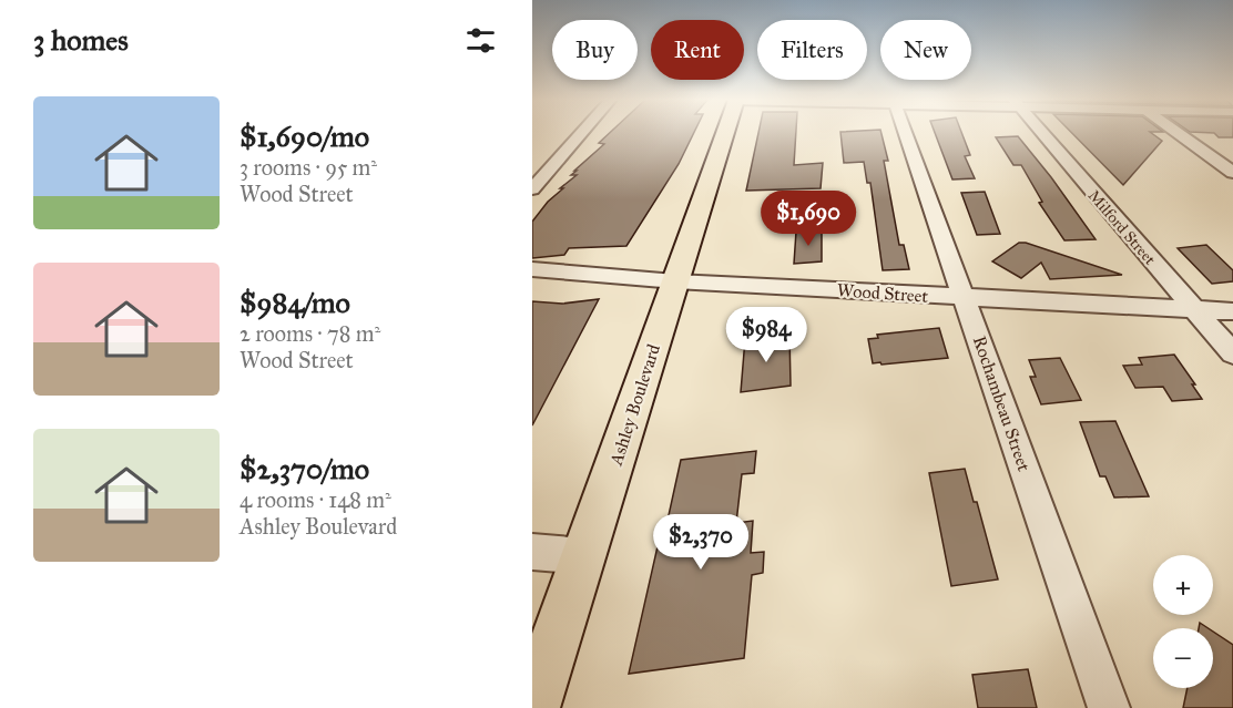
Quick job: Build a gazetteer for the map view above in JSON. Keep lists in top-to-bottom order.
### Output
{
  "streets": {
    "main road": ["Ashley Boulevard"],
    "street": ["Milford Street", "Wood Street", "Rochambeau Street"]
  },
  "crossings": [
    ["Milford Street", "Wood Street"],
    ["Wood Street", "Rochambeau Street"],
    ["Wood Street", "Ashley Boulevard"]
  ],
  "page": {
    "heading": "3 homes",
    "chip": [
      "Buy",
      "Rent",
      "Filters",
      "New"
    ],
    "list": [
      {
        "name": "$1,690/mo",
        "note": "3 rooms · 95 m² · Wood Street"
      },
      {
        "name": "$984/mo",
        "note": "2 rooms · 78 m² · Wood Street"
      },
      {
        "name": "$2,370/mo",
        "note": "4 rooms · 148 m² · Ashley Boulevard"
      }
    ],
    "price": ["$1,690", "$984", "$2,370"],
    "map_buttons": ["+", "−"]
  }
}
